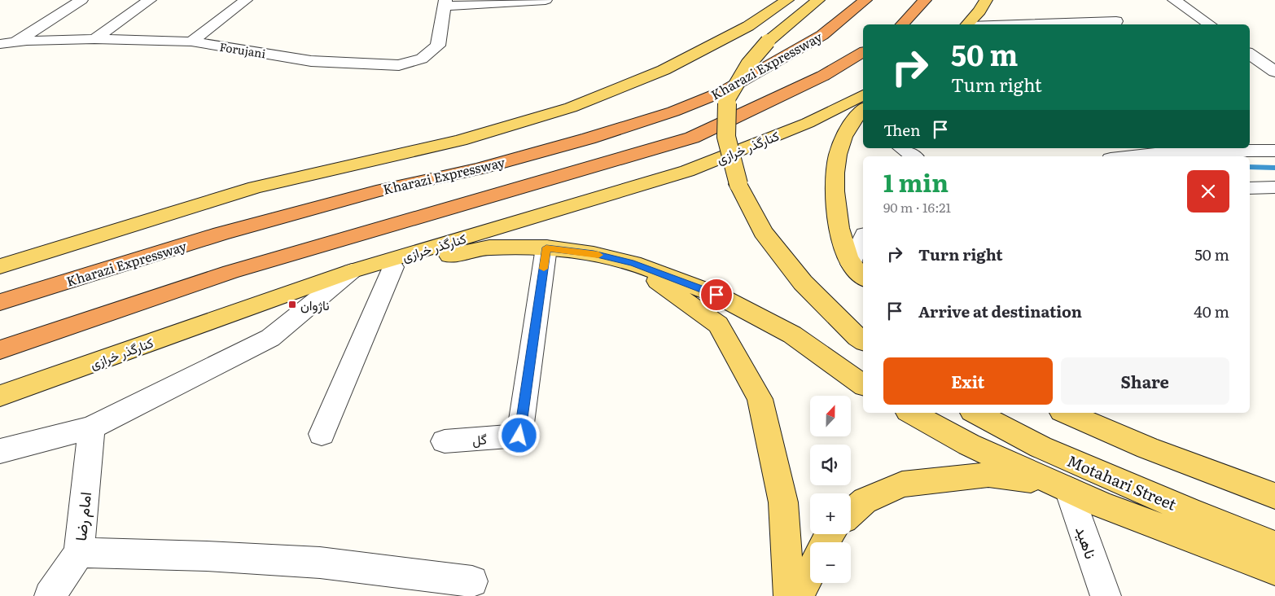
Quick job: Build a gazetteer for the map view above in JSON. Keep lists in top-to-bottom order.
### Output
{
  "streets": {
    "highway": ["Kharazi Expressway"],
    "main road": ["کنارگذر خرازی", "Motahari Street"],
    "street": [
      "Forujani",
      "گل",
      "امام رضا",
      "ناهید"
    ]
  },
  "places": {
    "transit": ["ناژوان"]
  },
  "north": "top",
  "page": {
    "turn": ["50 m", "Turn right"],
    "then": "Then",
    "heading": ["1 min", "90 m · 16:21"],
    "list": [
      {
        "name": "Turn right",
        "value": "50 m"
      },
      {
        "name": "Arrive at destination",
        "value": "40 m"
      }
    ],
    "buttons": ["Exit", "Share"],
    "map_buttons": ["+", "−"]
  }
}
